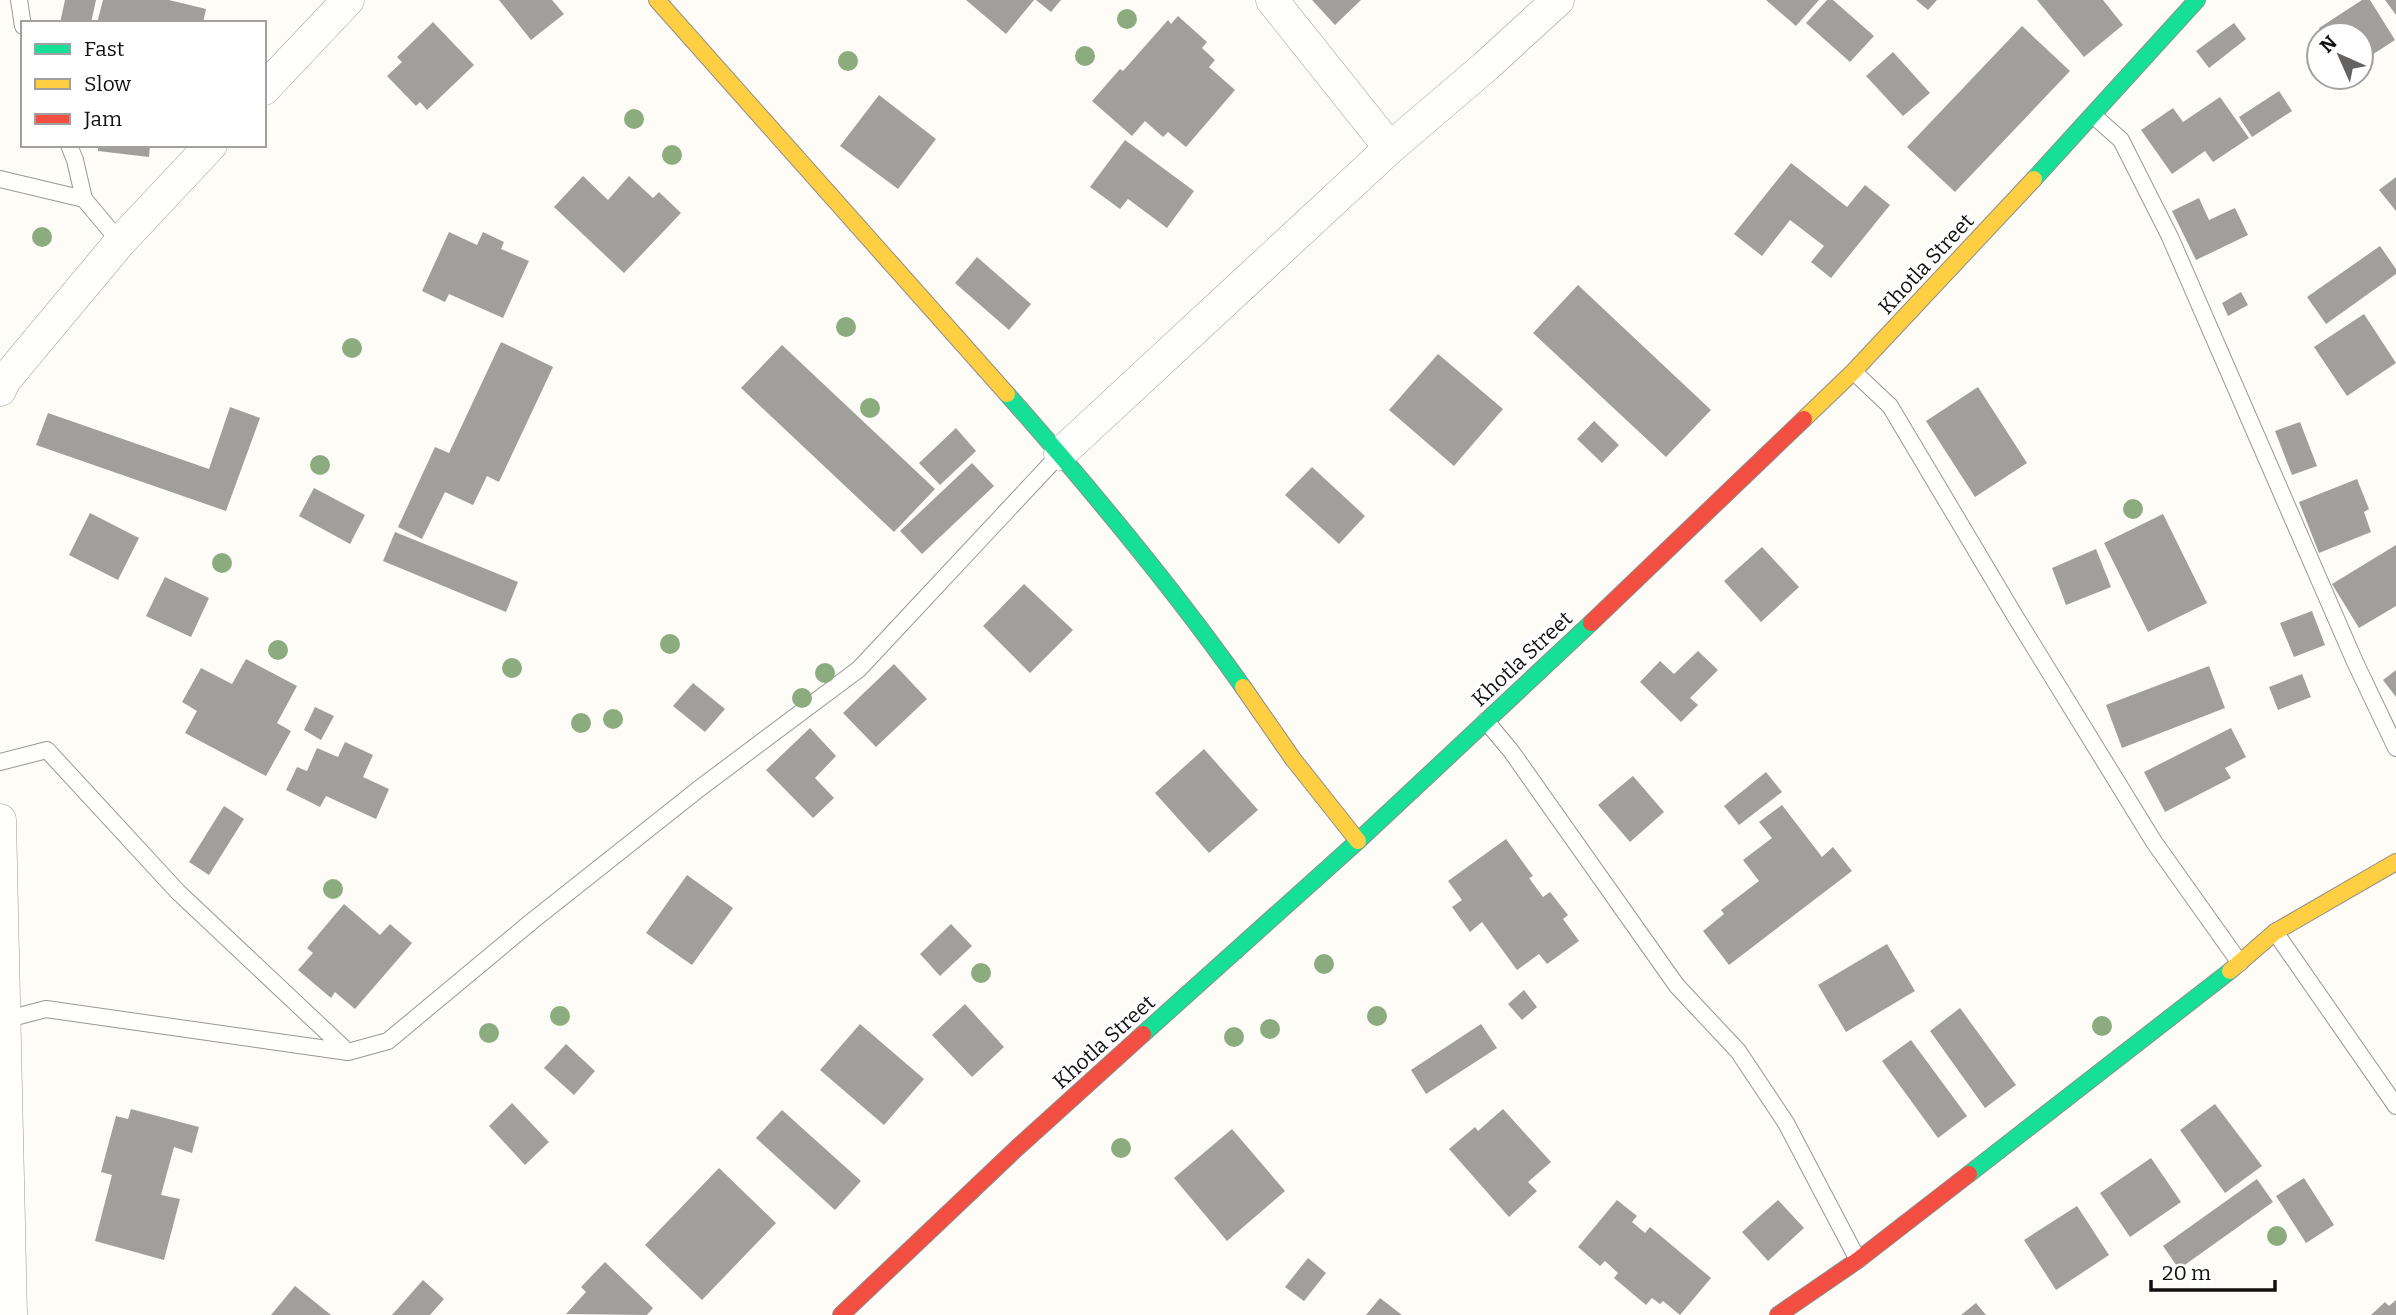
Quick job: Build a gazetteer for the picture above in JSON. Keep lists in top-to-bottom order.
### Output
{
  "streets": {
    "street": ["Khotla Street"]
  },
  "legend": ["Fast", "Slow", "Jam"],
  "scale_bar": "20 m",
  "north": "top left"
}
